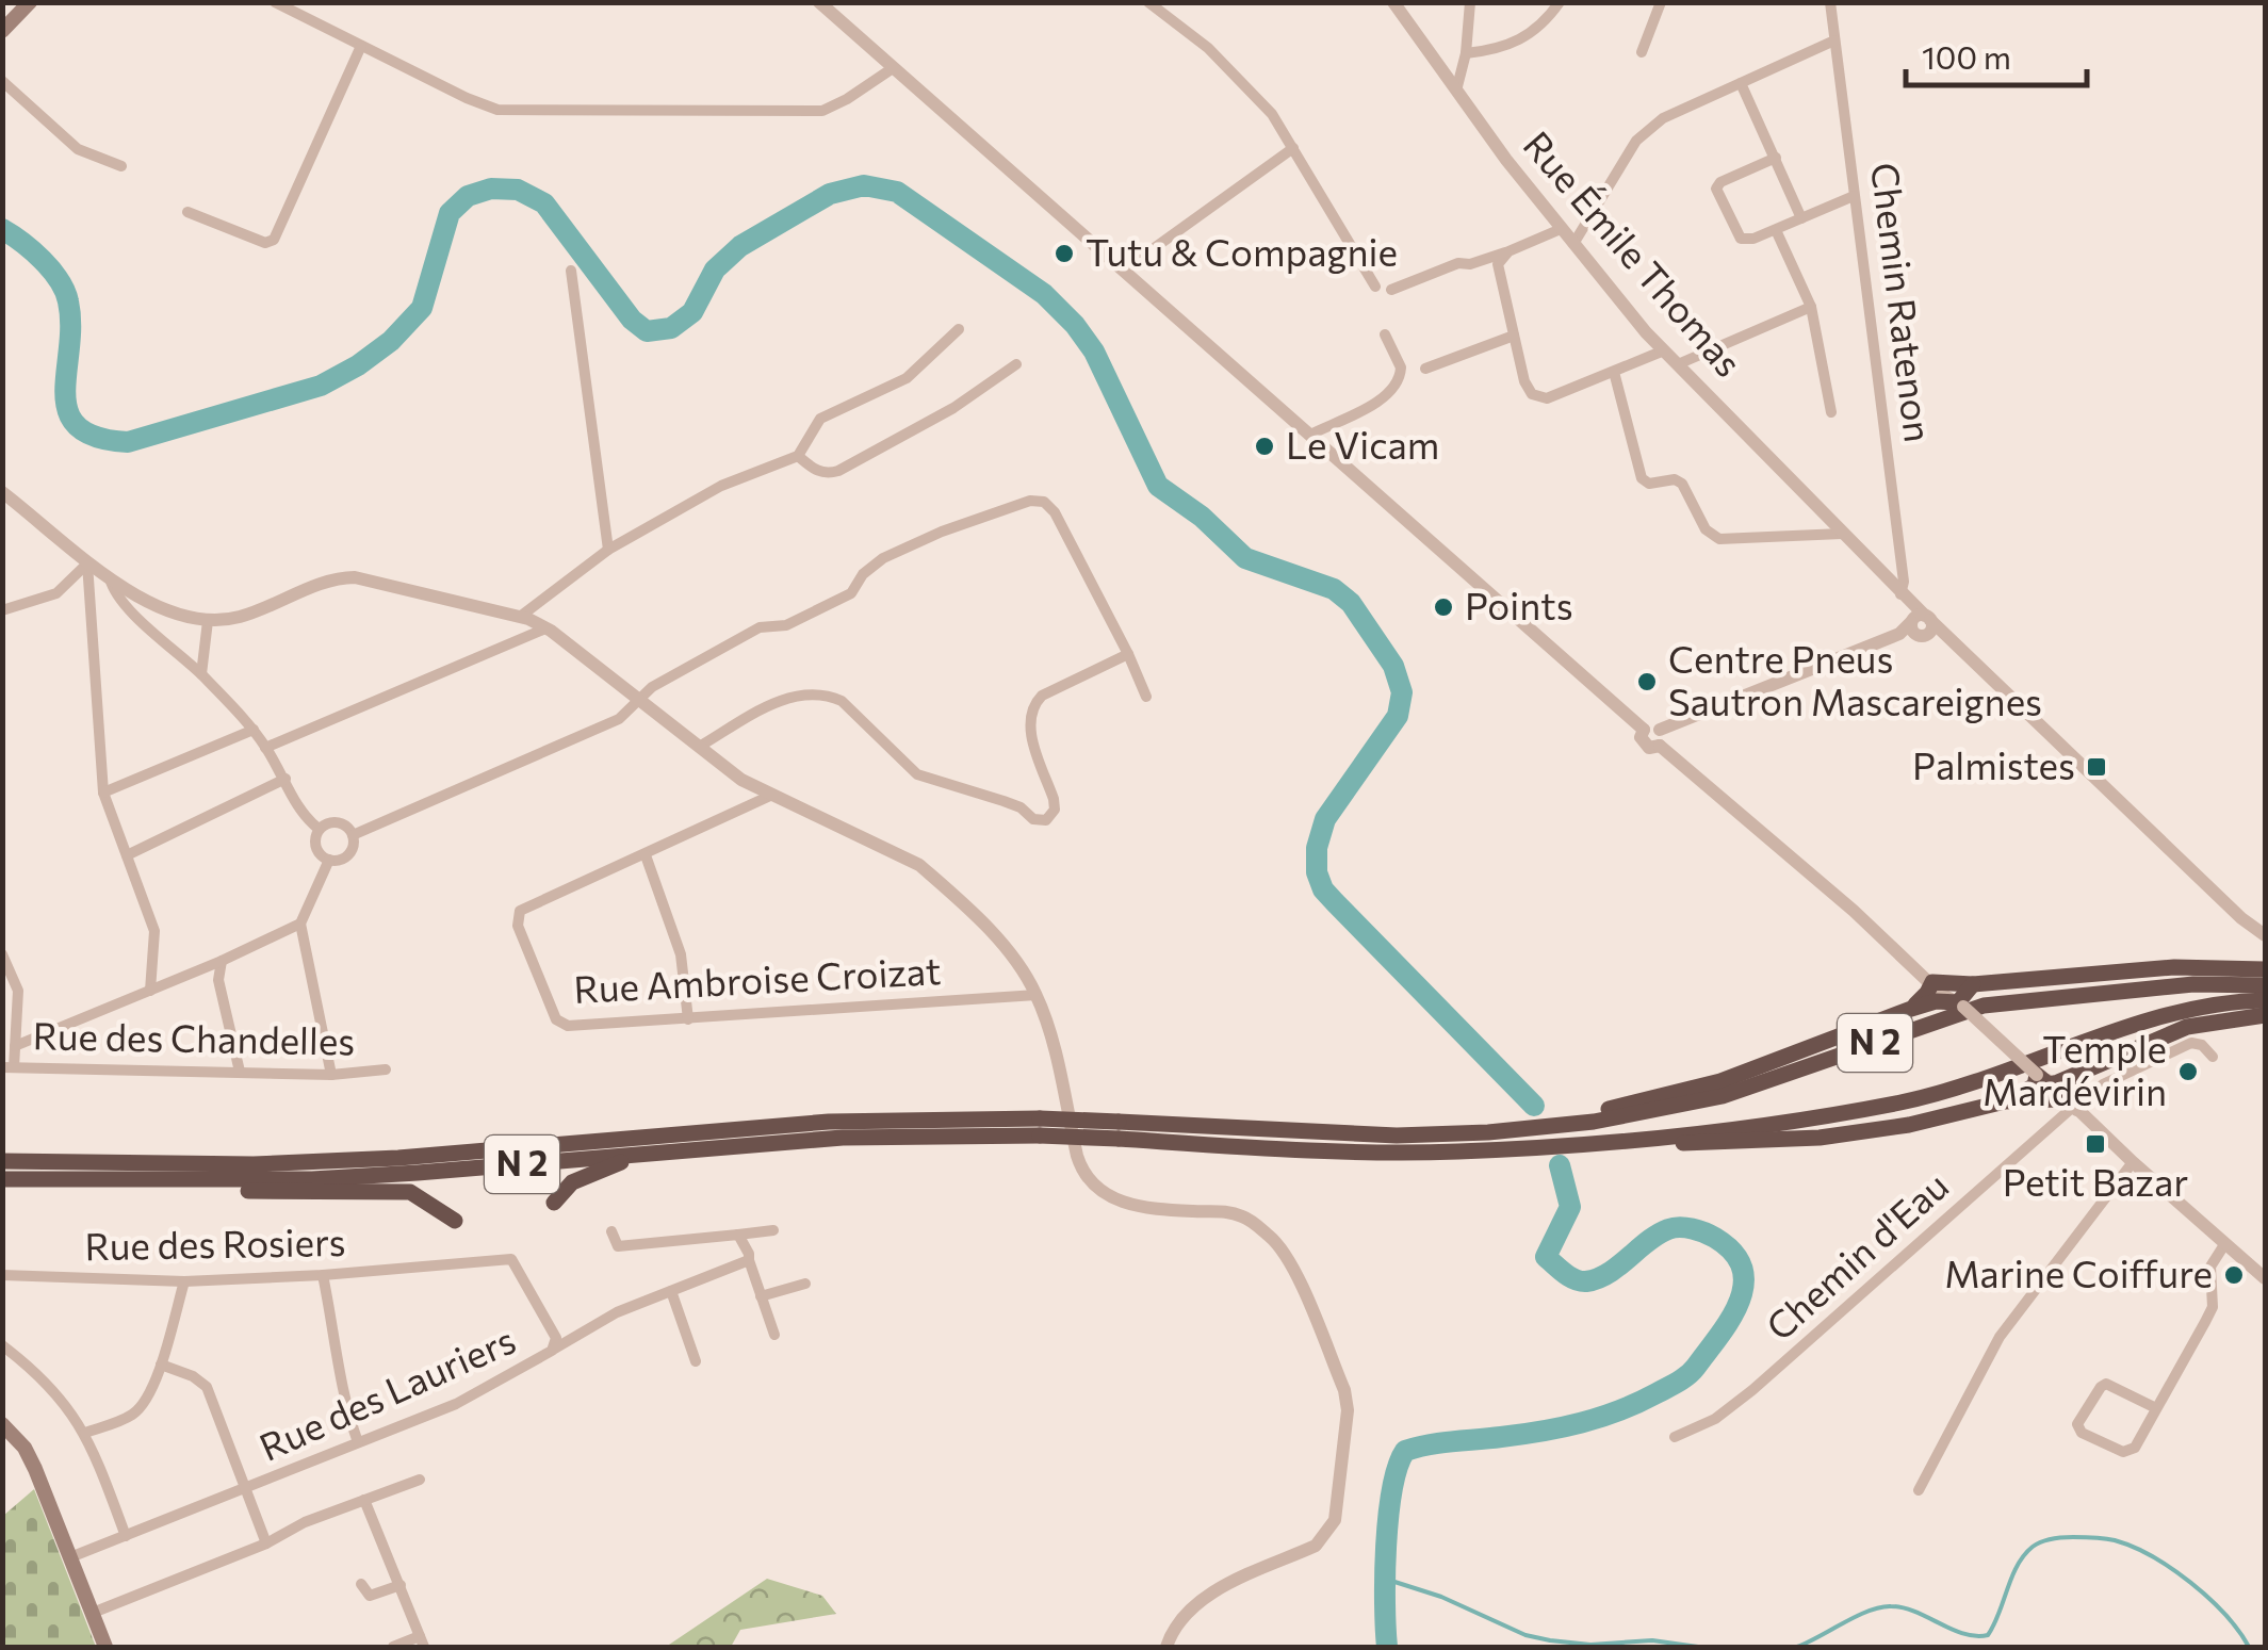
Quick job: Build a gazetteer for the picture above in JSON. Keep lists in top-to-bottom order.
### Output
{
  "streets": {
    "highway": ["N 2"],
    "street": [
      "Rue Émile Thomas",
      "Chemin Ratenon",
      "Rue Ambroise Croizat",
      "Rue des Chandelles",
      "Rue des Rosiers",
      "Chemin d'Eau",
      "Rue des Lauriers"
    ]
  },
  "crossings": [
    ["Rue Émile Thomas", "Chemin Ratenon"],
    ["Rue des Rosiers", "Rue des Lauriers"]
  ],
  "places": {
    "other": [
      "Tutu & Compagnie",
      "Le Vicam",
      "Points",
      "Centre Pneus Sautron Mascareignes",
      "Temple Mardévirin",
      "Marine Coiffure"
    ],
    "transit": ["Palmistes", "Petit Bazar"]
  },
  "scale_bar": "100 m"
}
